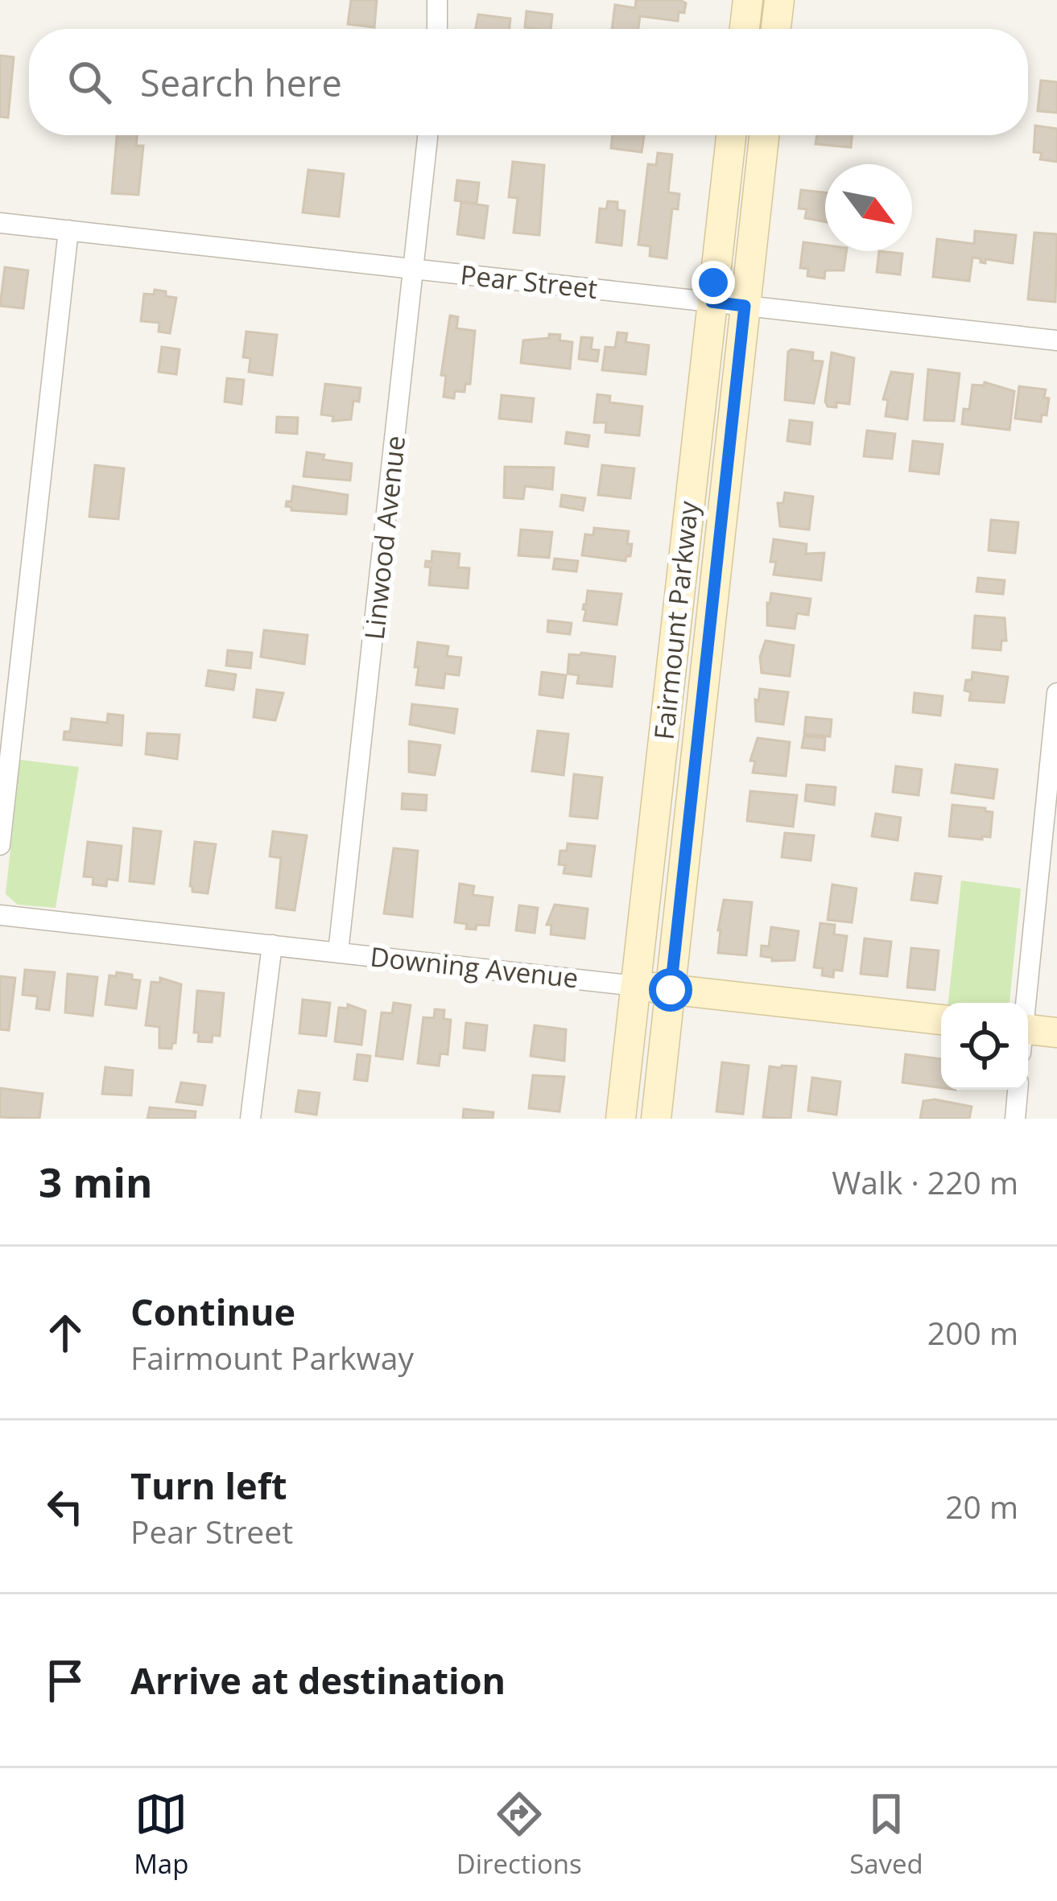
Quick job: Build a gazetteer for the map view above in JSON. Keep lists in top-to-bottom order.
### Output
{
  "streets": {
    "street": [
      "Pear Street",
      "Linwood Avenue",
      "Fairmount Parkway",
      "Downing Avenue"
    ]
  },
  "crossings": [
    ["Pear Street", "Linwood Avenue"],
    ["Pear Street", "Fairmount Parkway"],
    ["Linwood Avenue", "Downing Avenue"],
    ["Fairmount Parkway", "Downing Avenue"]
  ],
  "north": "bottom right",
  "page": {
    "search": "Search here",
    "heading": ["3 min", "Walk · 220 m"],
    "list": [
      ["Continue", "Fairmount Parkway", "200 m"],
      ["Turn left", "Pear Street", "20 m"],
      "Arrive at destination"
    ],
    "nav": ["Map", "Directions", "Saved"]
  }
}
